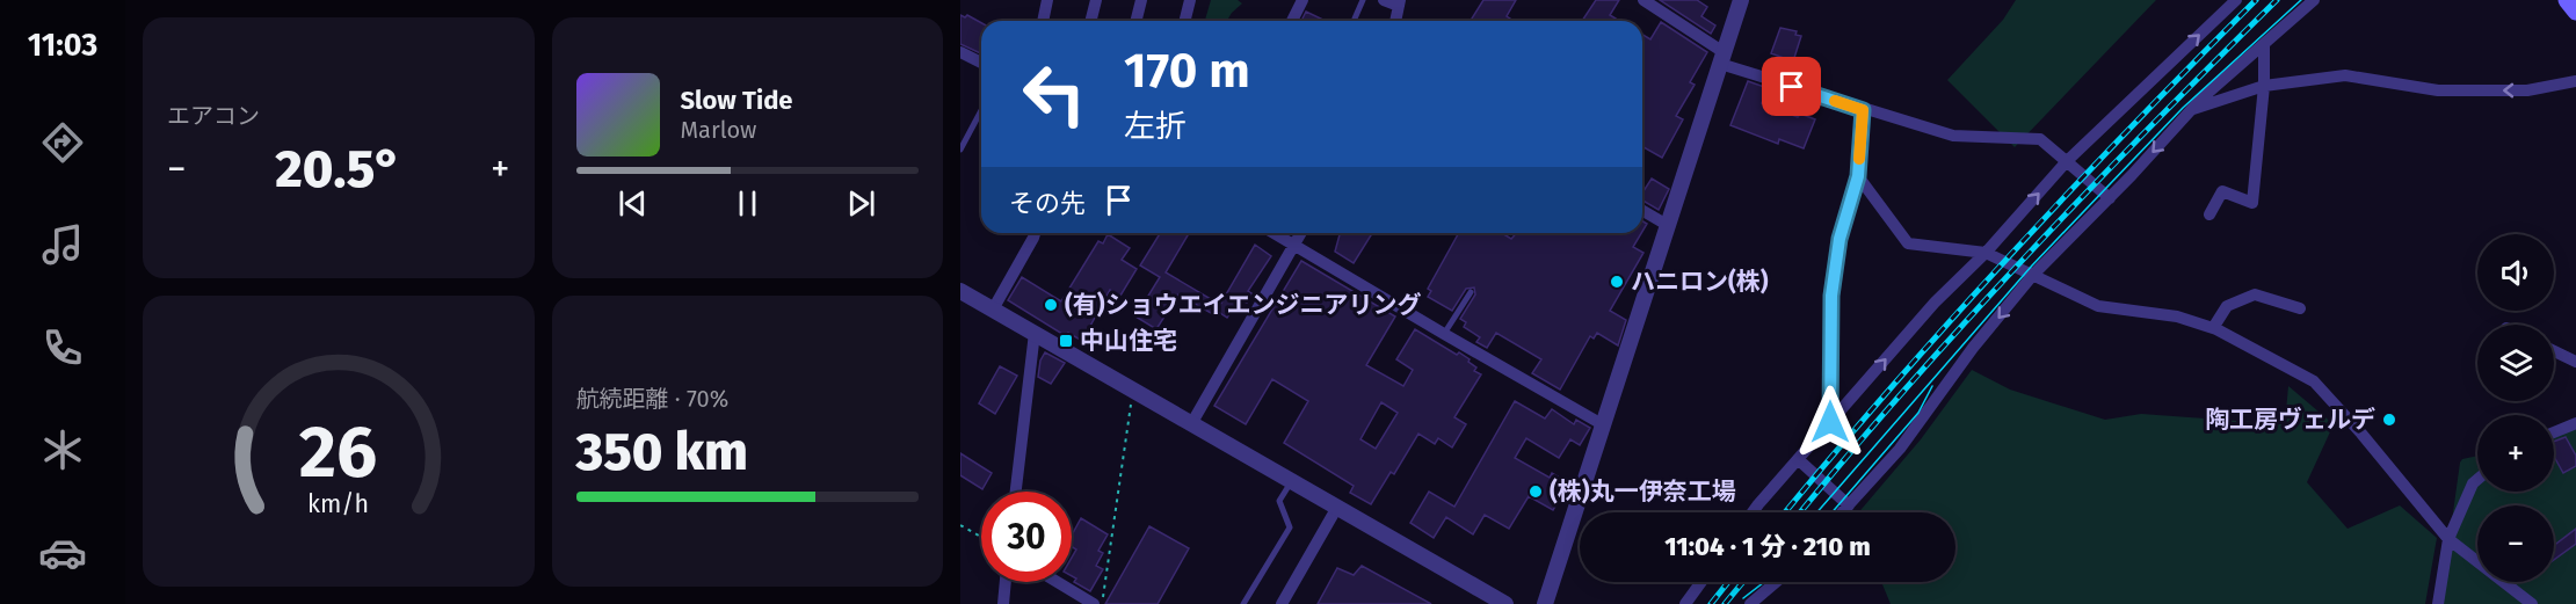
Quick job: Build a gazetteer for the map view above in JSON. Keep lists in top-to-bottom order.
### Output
{
  "places": {
    "other": [
      "ハニロン(株)",
      "(有)ショウエイエンジニアリング",
      "陶工房ヴェルデ",
      "(株)丸一伊奈工場"
    ],
    "transit": ["中山住宅"]
  },
  "page": {
    "tabs": "11:03",
    "tile": [
      "エアコン",
      ["航続距離 · 70%", "350 km"]
    ],
    "turn": ["170 m", "左折"],
    "song": ["Slow Tide", "Marlow"],
    "heat": ["−", "20.5°", "+"],
    "then": "その先",
    "map_buttons": ["+", "−"],
    "limit": "30",
    "trip": "11:04 · 1 分 · 210 m",
    "gauge": ["26", "km/h"]
  }
}
